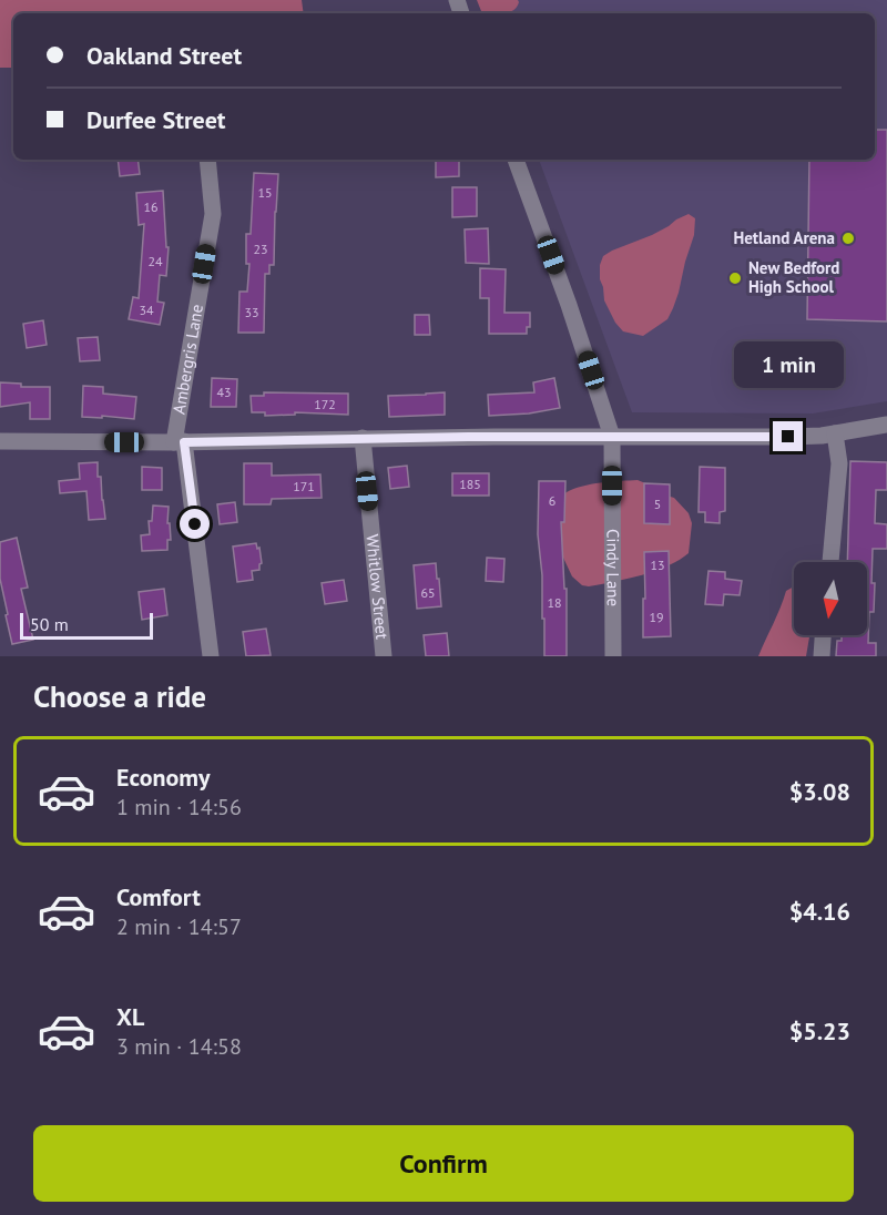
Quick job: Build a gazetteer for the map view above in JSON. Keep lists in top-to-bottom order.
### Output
{
  "streets": {
    "street": ["Ambergris Lane", "Cindy Lane", "Whitlow Street"]
  },
  "places": ["Hetland Arena", "New Bedford High School"],
  "house_numbers": [
    "15",
    "16",
    "23",
    "24",
    "34",
    "33",
    "43",
    "172",
    "185",
    "171",
    "6",
    "5",
    "13",
    "65",
    "18",
    "19"
  ],
  "scale_bar": "50 m",
  "north": "bottom",
  "page": {
    "banner": ["Oakland Street", "Durfee Street"],
    "bubble": "1 min",
    "scale": "50 m",
    "heading": "Choose a ride",
    "list": [
      {
        "name": "Economy",
        "note": "1 min · 14:56",
        "value": "$3.08"
      },
      {
        "name": "Comfort",
        "note": "2 min · 14:57",
        "value": "$4.16"
      },
      {
        "name": "XL",
        "note": "3 min · 14:58",
        "value": "$5.23"
      }
    ],
    "buttons": "Confirm"
  }
}
